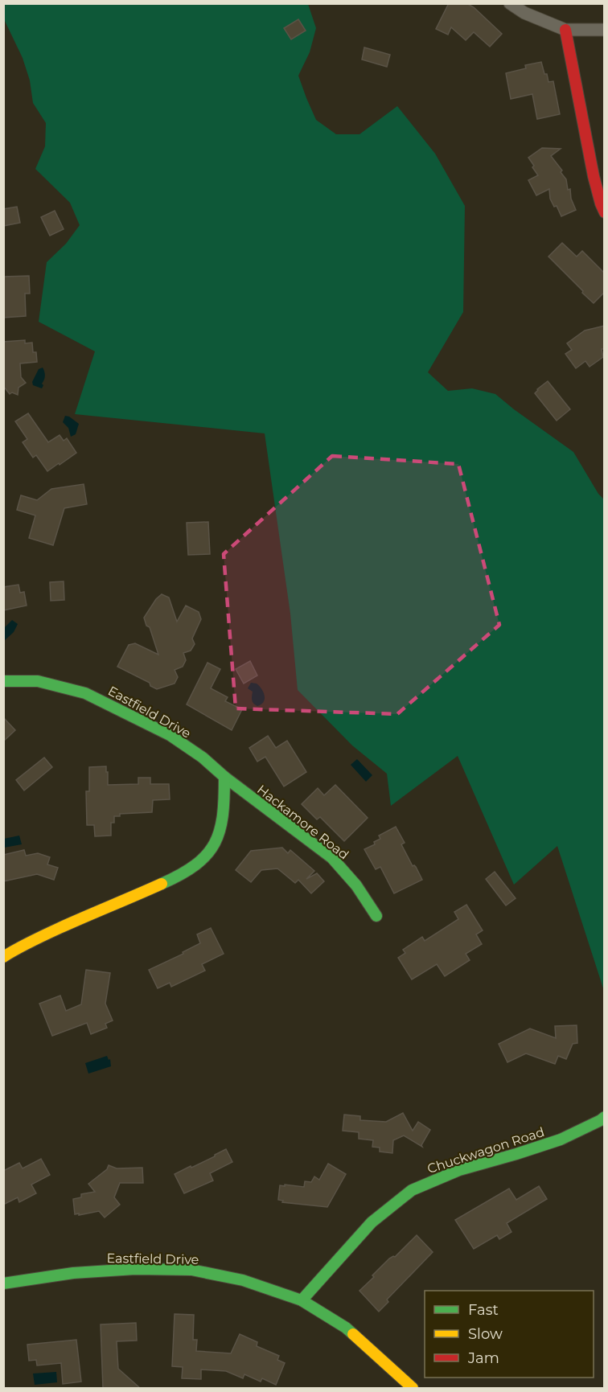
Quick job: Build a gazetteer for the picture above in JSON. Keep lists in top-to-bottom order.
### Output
{
  "streets": {
    "street": ["Eastfield Drive", "Hackamore Road", "Chuckwagon Road"]
  },
  "crossings": [
    ["Eastfield Drive", "Hackamore Road"],
    ["Eastfield Drive", "Chuckwagon Road"]
  ],
  "legend": ["Fast", "Slow", "Jam"]
}
